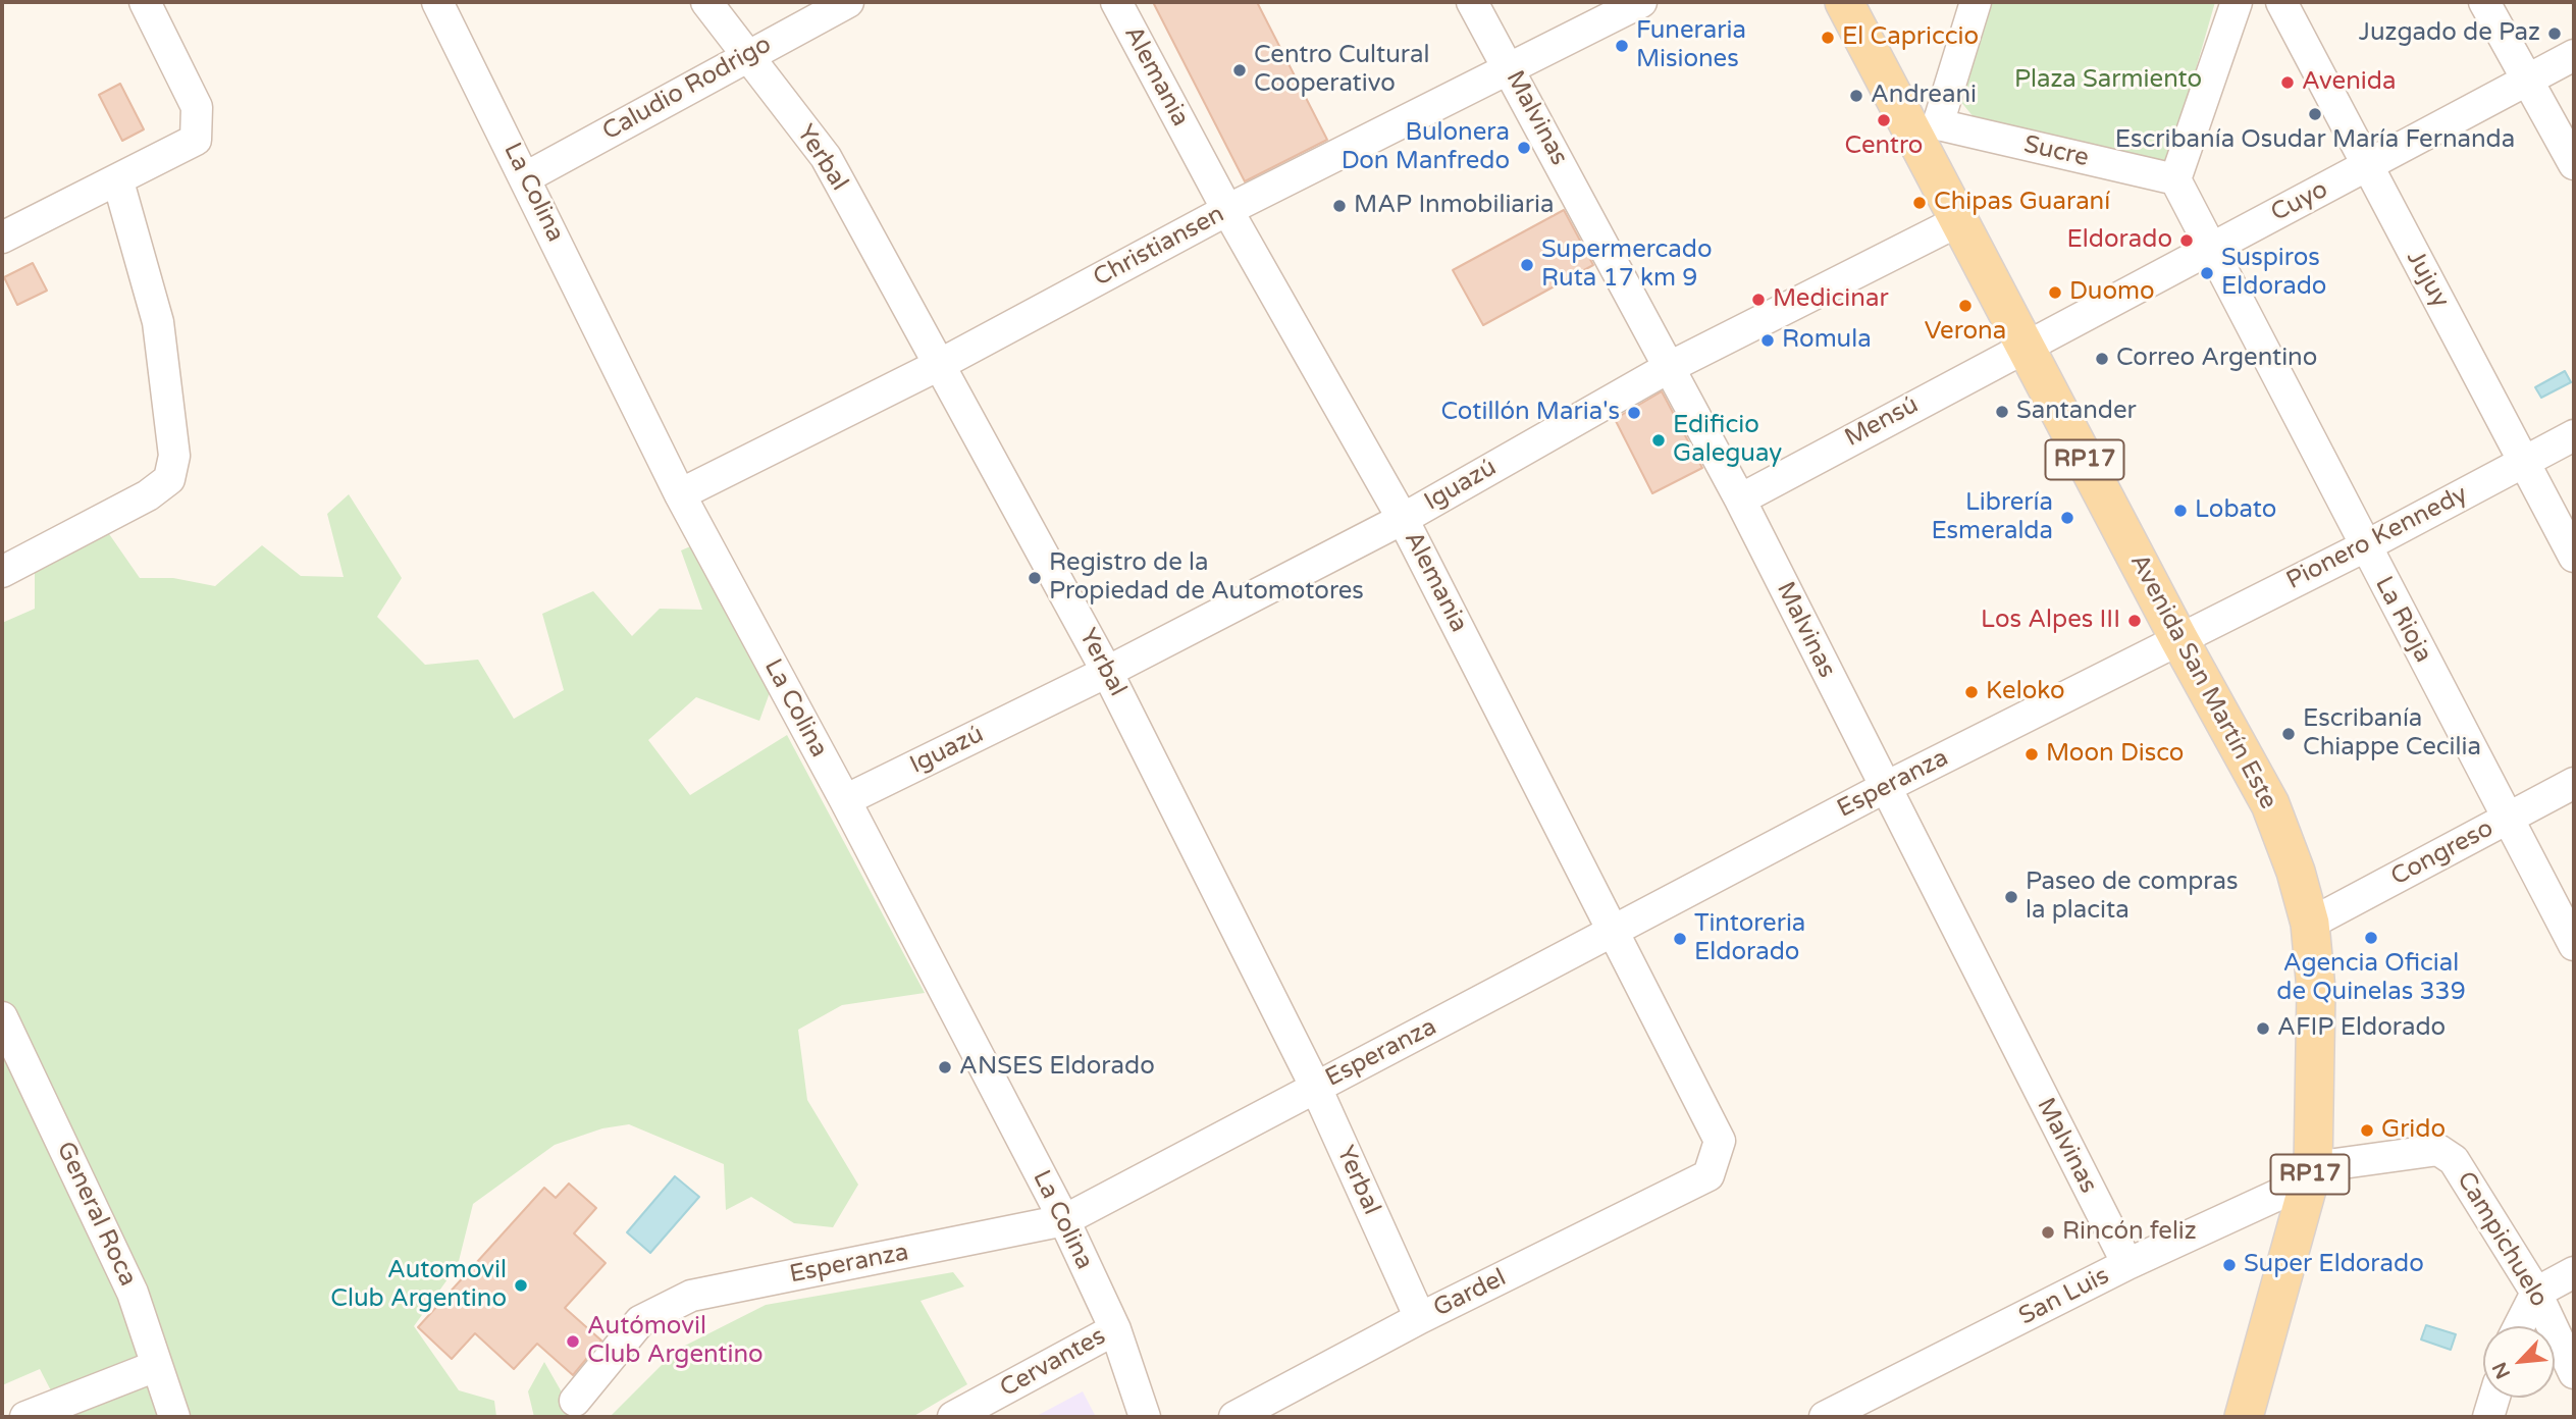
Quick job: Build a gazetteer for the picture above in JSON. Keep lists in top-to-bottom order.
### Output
{
  "streets": {
    "main road": ["RP17", "Avenida San Martín Este"],
    "street": [
      "Alemania",
      "Caludio Rodrigo",
      "Malvinas",
      "Sucre",
      "Yerbal",
      "La Colina",
      "Cuyo",
      "Christiansen",
      "Jujuy",
      "Mensú",
      "Iguazú",
      "Pionero Kennedy",
      "La Rioja",
      "Esperanza",
      "Congreso",
      "General Roca",
      "Campichuelo",
      "Gardel",
      "San Luis",
      "Cervantes"
    ]
  },
  "crossings": [
    ["Alemania", "Christiansen"],
    ["Alemania", "Iguazú"],
    ["Alemania", "Esperanza"],
    ["Alemania", "Gardel"],
    ["Caludio Rodrigo", "Yerbal"],
    ["Caludio Rodrigo", "La Colina"],
    ["Malvinas", "Christiansen"],
    ["Malvinas", "Mensú"],
    ["Malvinas", "Iguazú"],
    ["Malvinas", "Esperanza"],
    ["Malvinas", "San Luis"],
    ["Sucre", "La Rioja"],
    ["Sucre", "Avenida San Martín Este"],
    ["Yerbal", "Christiansen"],
    ["Yerbal", "Iguazú"],
    ["Yerbal", "Esperanza"],
    ["Yerbal", "Gardel"],
    ["La Colina", "Christiansen"],
    ["La Colina", "Iguazú"],
    ["La Colina", "Esperanza"],
    ["La Colina", "Cervantes"],
    ["Cuyo", "Jujuy"],
    ["Cuyo", "Mensú"],
    ["Cuyo", "La Rioja"],
    ["Cuyo", "Avenida San Martín Este"],
    ["Jujuy", "Pionero Kennedy"],
    ["Mensú", "Avenida San Martín Este"],
    ["Iguazú", "Avenida San Martín Este"],
    ["Pionero Kennedy", "La Rioja"],
    ["Pionero Kennedy", "Avenida San Martín Este"],
    ["Pionero Kennedy", "Esperanza"],
    ["La Rioja", "Congreso"],
    ["Avenida San Martín Este", "Esperanza"],
    ["Avenida San Martín Este", "Congreso"],
    ["Avenida San Martín Este", "Campichuelo"],
    ["Avenida San Martín Este", "San Luis"],
    ["Campichuelo", "San Luis"]
  ],
  "parks": ["Plaza Sarmiento"],
  "places": [
    "Juzgado de Paz",
    "El Capriccio",
    "Funeraria Misiones",
    "Centro Cultural Cooperativo",
    "Avenida",
    "Andreani",
    "Escribanía Osudar María Fernanda",
    "Centro",
    "Bulonera Don Manfredo",
    "Chipas Guaraní",
    "MAP Inmobiliaria",
    "Eldorado",
    "Supermercado Ruta 17 km 9",
    "Suspiros Eldorado",
    "Duomo",
    "Medicinar",
    "Verona",
    "Romula",
    "Correo Argentino",
    "Santander",
    "Cotillón Maria's",
    "Edificio Galeguay",
    "Lobato",
    "Librería Esmeralda",
    "Registro de la Propiedad de Automotores",
    "Los Alpes III",
    "Keloko",
    "Escribanía Chiappe Cecilia",
    "Moon Disco",
    "Paseo de compras la placita",
    "Agencia Oficial de Quinelas 339",
    "Tintoreria Eldorado",
    "AFIP Eldorado",
    "ANSES Eldorado",
    "Grido",
    "Rincón feliz",
    "Super Eldorado",
    "Automovil Club Argentino",
    "Autómovil Club Argentino"
  ],
  "north": "bottom left"
}
